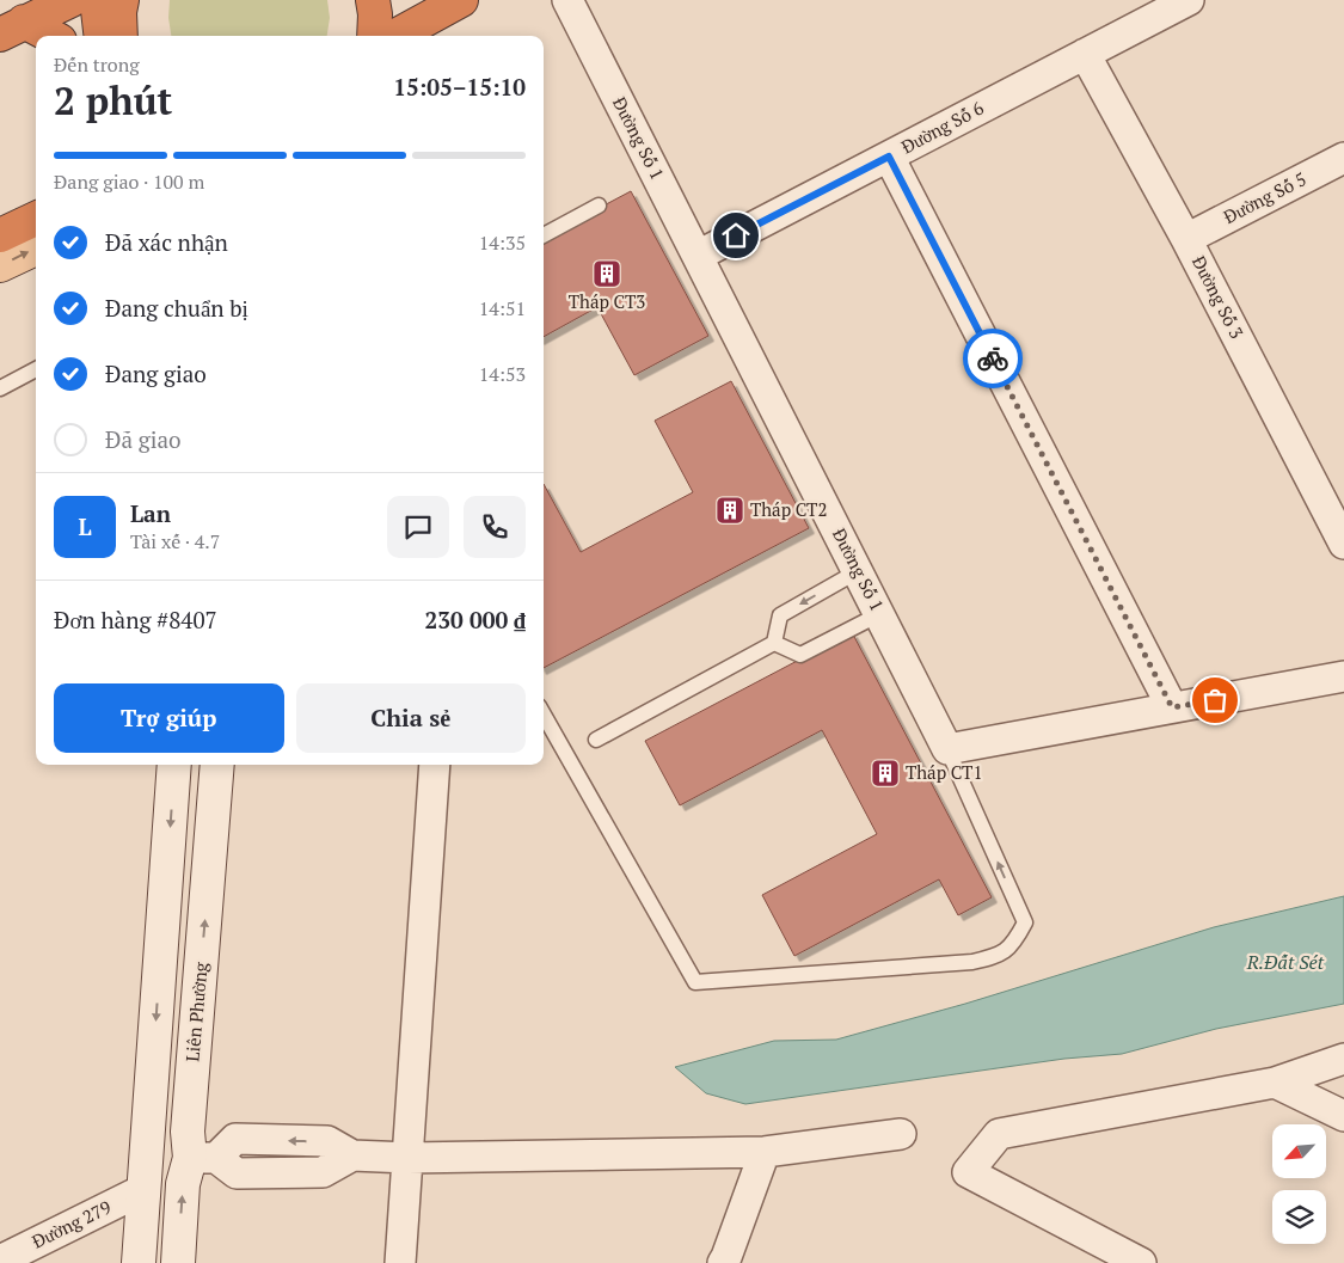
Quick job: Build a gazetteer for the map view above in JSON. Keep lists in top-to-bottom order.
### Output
{
  "streets": {
    "street": [
      "Đường Số 6",
      "Đường Số 1",
      "Đường Số 5",
      "Đường Số 3",
      "Liên Phường",
      "Đường 279"
    ]
  },
  "crossings": [
    ["Đường Số 6", "Đường Số 1"],
    ["Đường Số 6", "Đường Số 3"],
    ["Đường Số 5", "Đường Số 3"]
  ],
  "water": ["R.Đất Sét"],
  "places": {
    "building": ["Tháp CT3", "Tháp CT2", "Tháp CT1"]
  },
  "north": "bottom left",
  "page": {
    "heading": ["2 phút", "Đến trong", "15:05–15:10"],
    "panel": [
      "Lan",
      "Tài xế · 4.7",
      "Đơn hàng #8407",
      "230 000 ₫"
    ],
    "bar": "Đang giao · 100 m",
    "list": [
      ["Đã xác nhận", "14:35"],
      ["Đang chuẩn bị", "14:51"],
      ["Đang giao", "14:53"],
      "Đã giao"
    ],
    "round": "L",
    "buttons": ["Trợ giúp", "Chia sẻ"]
  }
}
